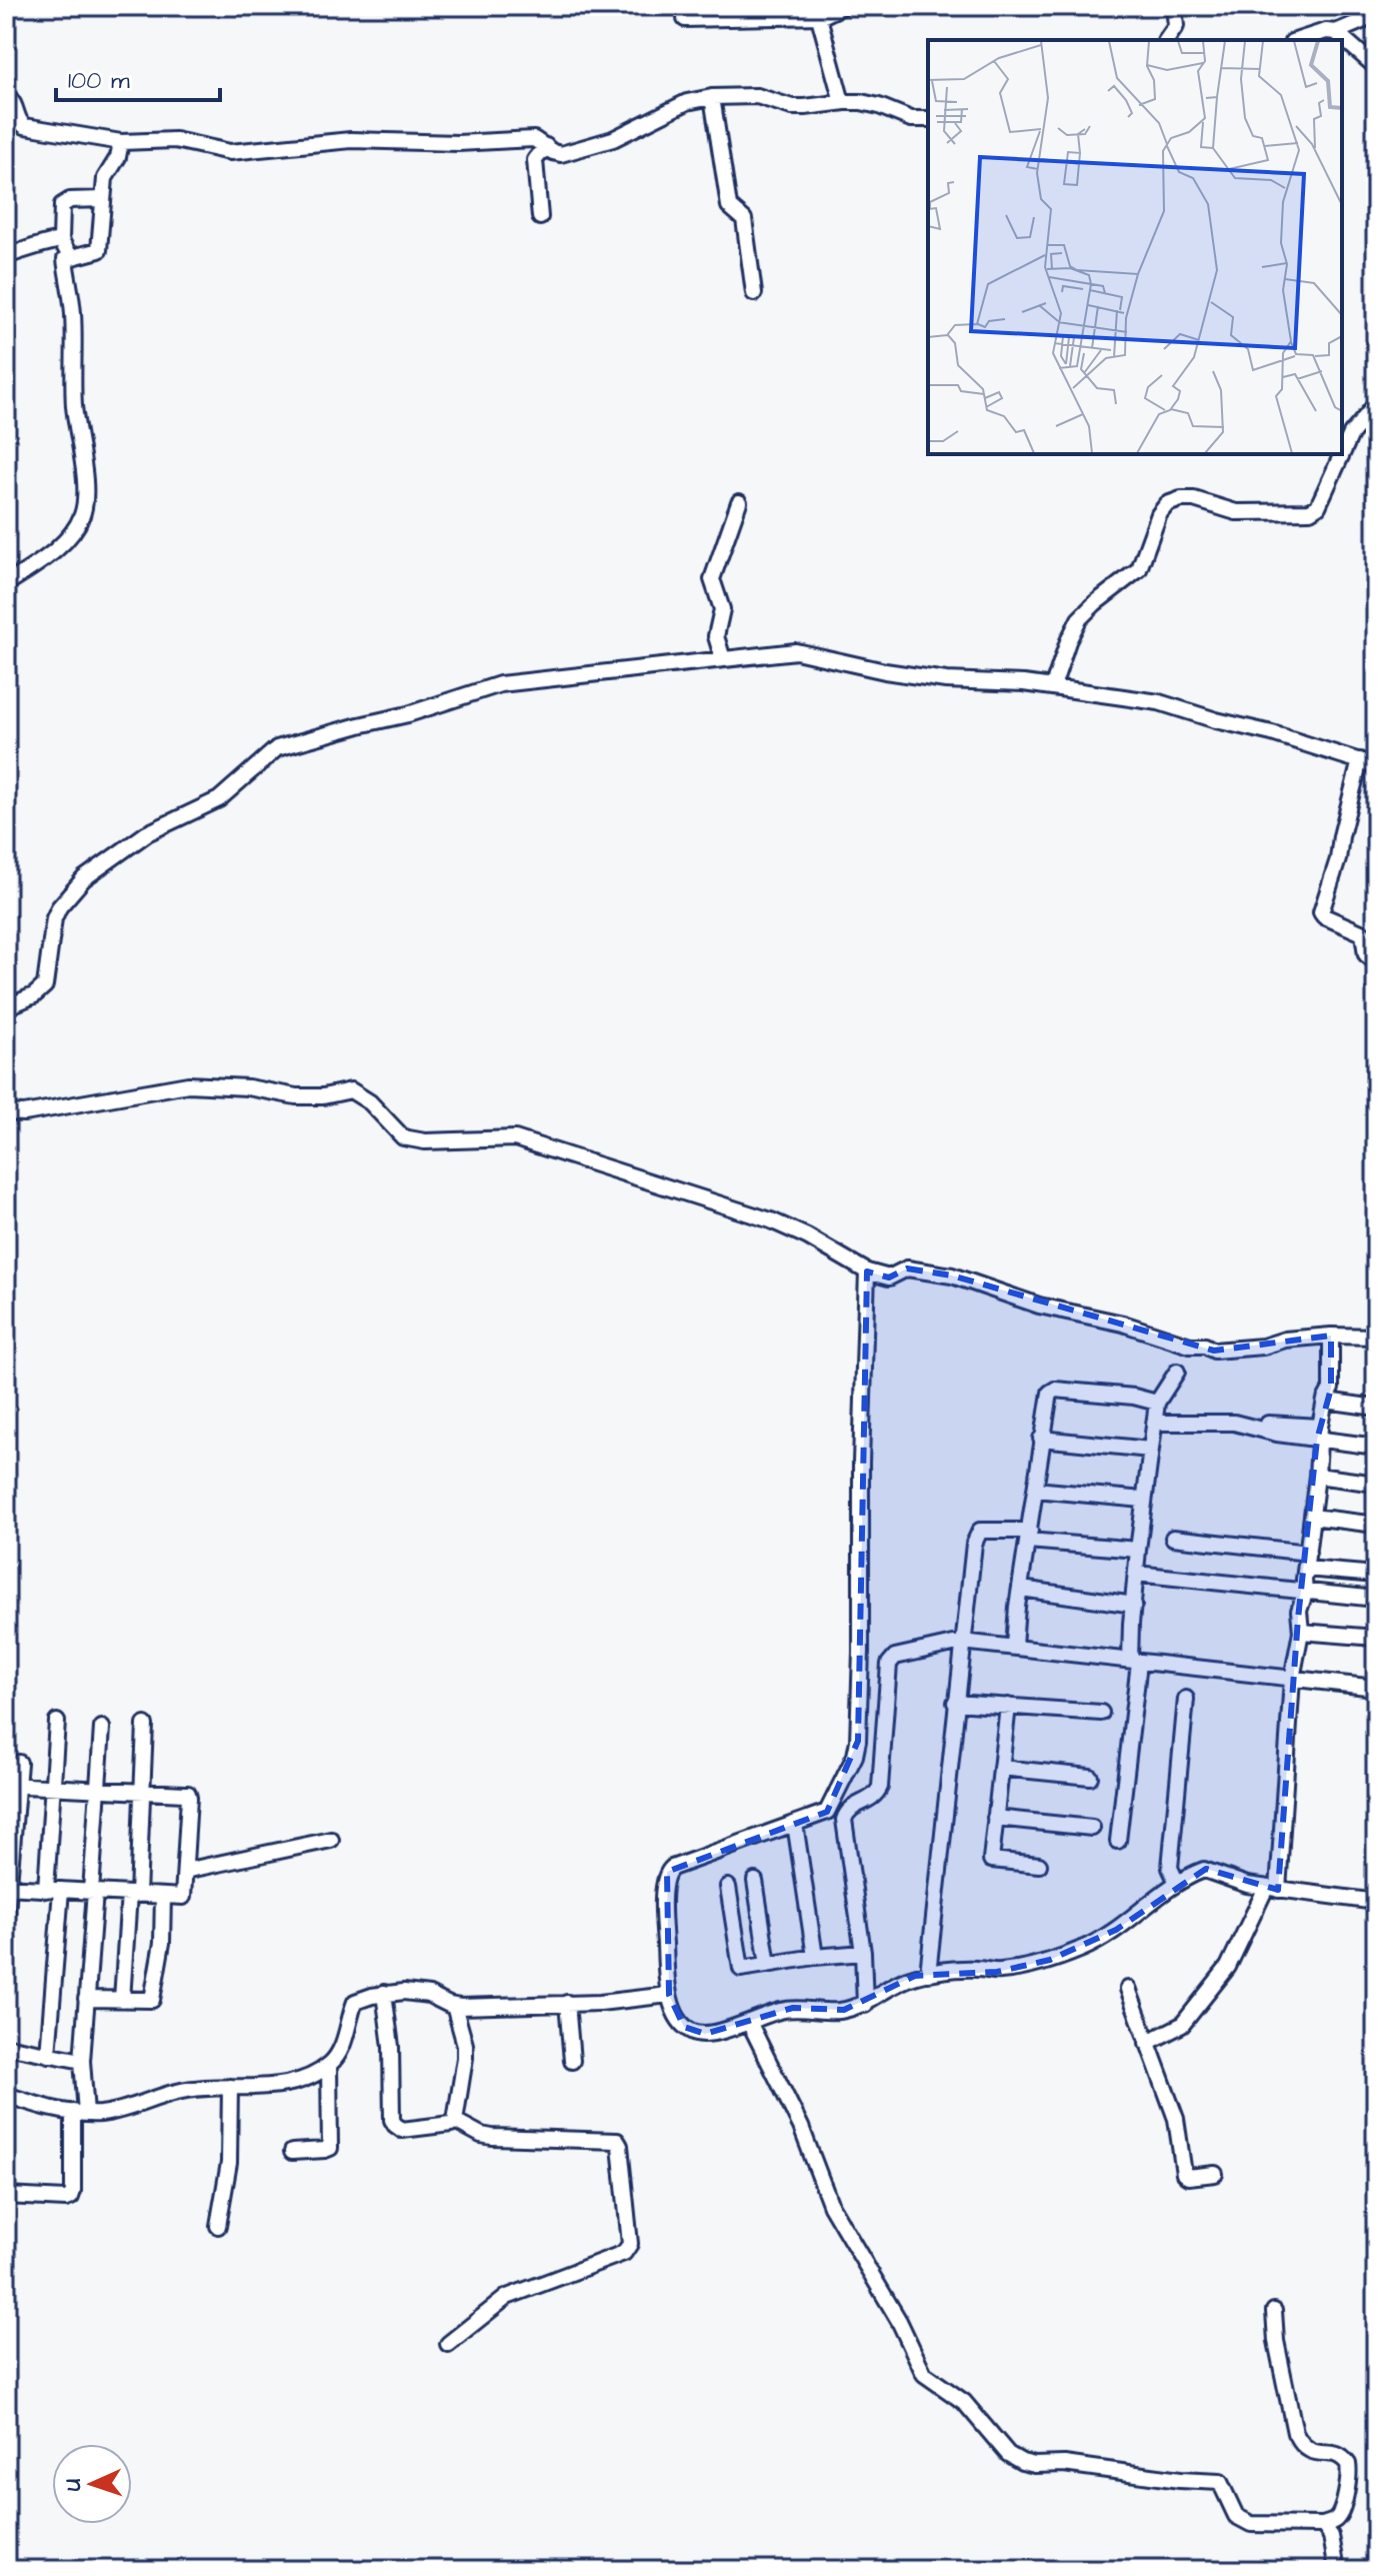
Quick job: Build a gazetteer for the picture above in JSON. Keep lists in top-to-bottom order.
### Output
{
  "scale_bar": "100 m",
  "north": "left"
}
